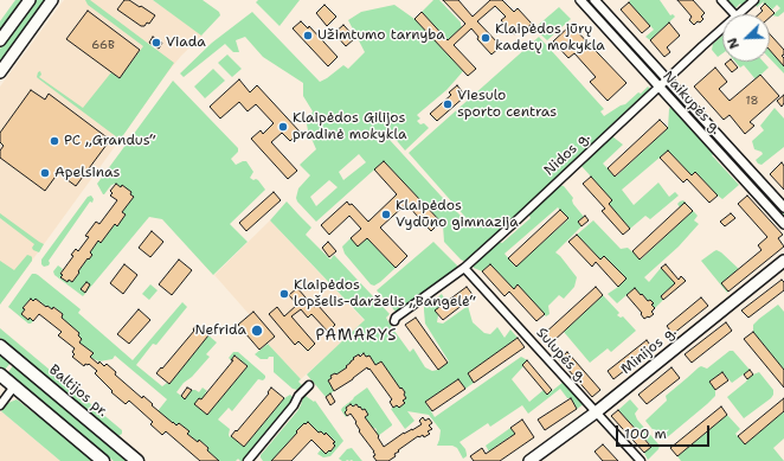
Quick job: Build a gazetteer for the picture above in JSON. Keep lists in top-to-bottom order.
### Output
{
  "streets": {
    "highway": ["Baltijos pr."],
    "main road": ["Minijos g."],
    "street": ["Naikupės g.", "Nidos g.", "Sulupės g."]
  },
  "crossings": [
    ["Naikupės g.", "Nidos g."],
    ["Nidos g.", "Sulupės g."],
    ["Minijos g.", "Sulupės g."]
  ],
  "districts": ["PAMARYS"],
  "places": [
    "Užimtumo tarnyba",
    "Klaipėdos jūrų kadetų mokykla",
    "Viada",
    "Viesulo sporto centras",
    "Klaipėdos Gilijos pradinė mokykla",
    "PC „Grandus“",
    "Apelsinas",
    "Klaipėdos Vydūno gimnazija",
    "Klaipėdos lopšelis-darželis „Bangelė“",
    "Nefrida"
  ],
  "house_numbers": ["66B", "18"],
  "scale_bar": "100 m",
  "north": "bottom left"
}
